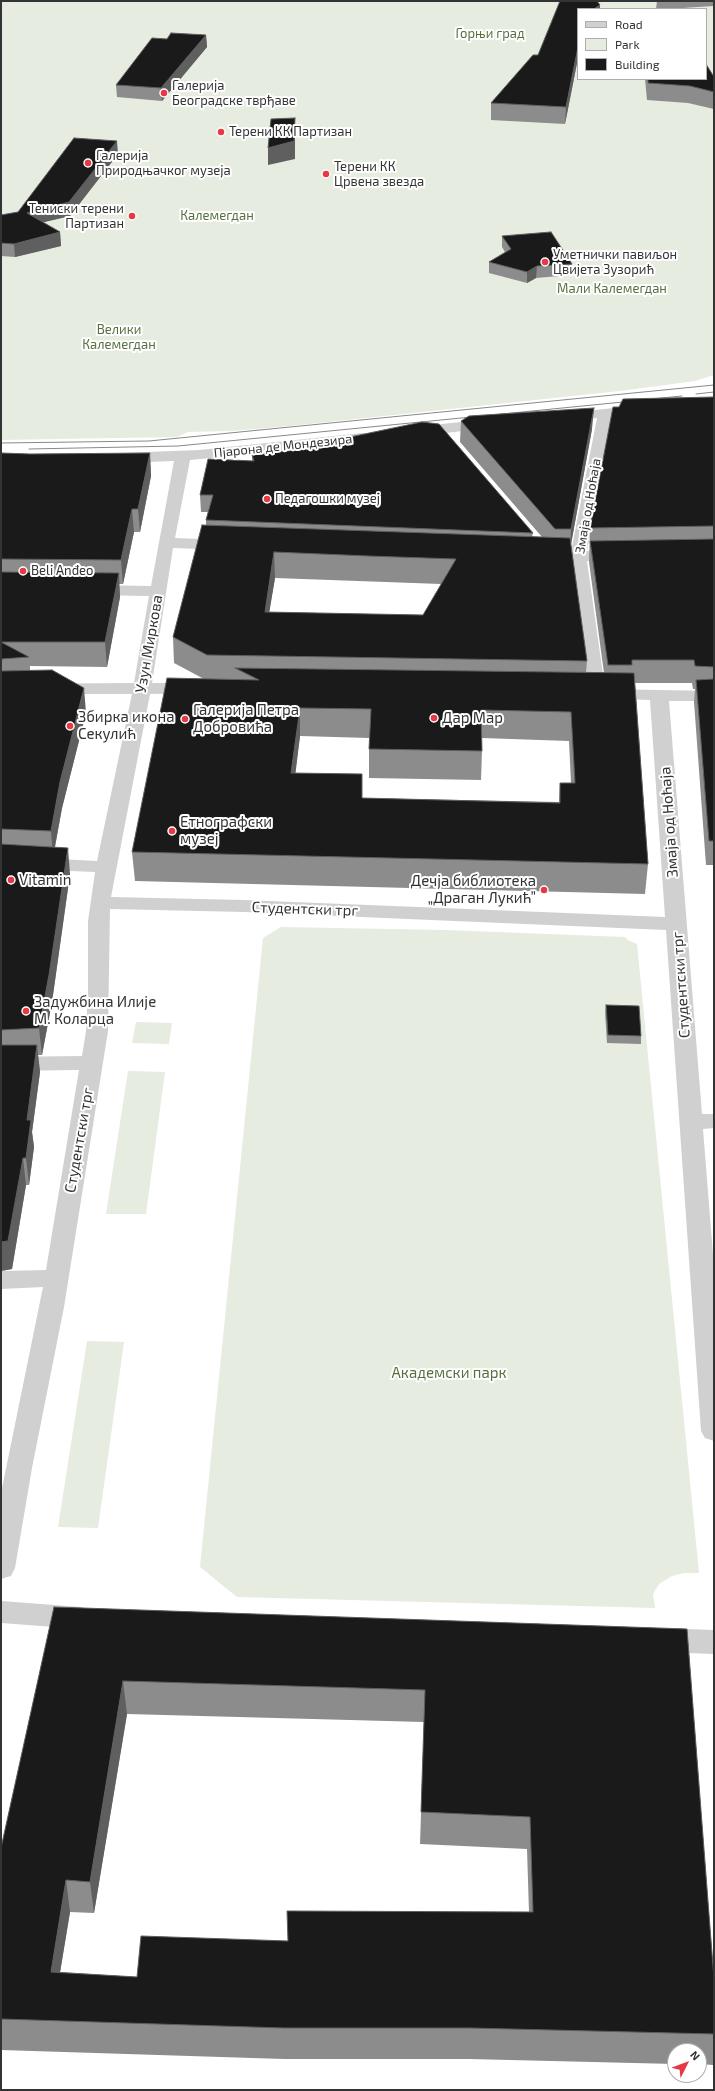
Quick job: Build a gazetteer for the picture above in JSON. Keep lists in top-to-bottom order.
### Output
{
  "streets": {
    "street": [
      "Пјарона де Мондезира",
      "Змаја од Ноћаја",
      "Узун Миркова",
      "Студентски трг"
    ]
  },
  "crossings": [
    ["Пјарона де Мондезира", "Узун Миркова"],
    ["Змаја од Ноћаја", "Студентски трг"],
    ["Узун Миркова", "Студентски трг"]
  ],
  "parks": [
    "Горњи град",
    "Калемегдан",
    "Мали Калемегдан",
    "Велики Калемегдан",
    "Академски парк"
  ],
  "places": [
    "Галерија Београдске тврђаве",
    "Терени КК Партизан",
    "Галерија Природњачког музеја",
    "Терени КК Црвена звезда",
    "Тениски терени Партизан",
    "Уметнички павиљон Цвијета Зузорић",
    "Педагошки музеј",
    "Beli Anđeo",
    "Дар Мар",
    "Галерија Петра Добровића",
    "Збирка икона Секулић",
    "Етнографски музеј",
    "Vitamin",
    "Дечја библиотека „Драган Лукић”",
    "Задужбина Илије М. Коларца"
  ],
  "legend": ["Road", "Park", "Building"],
  "north": "top right"
}
